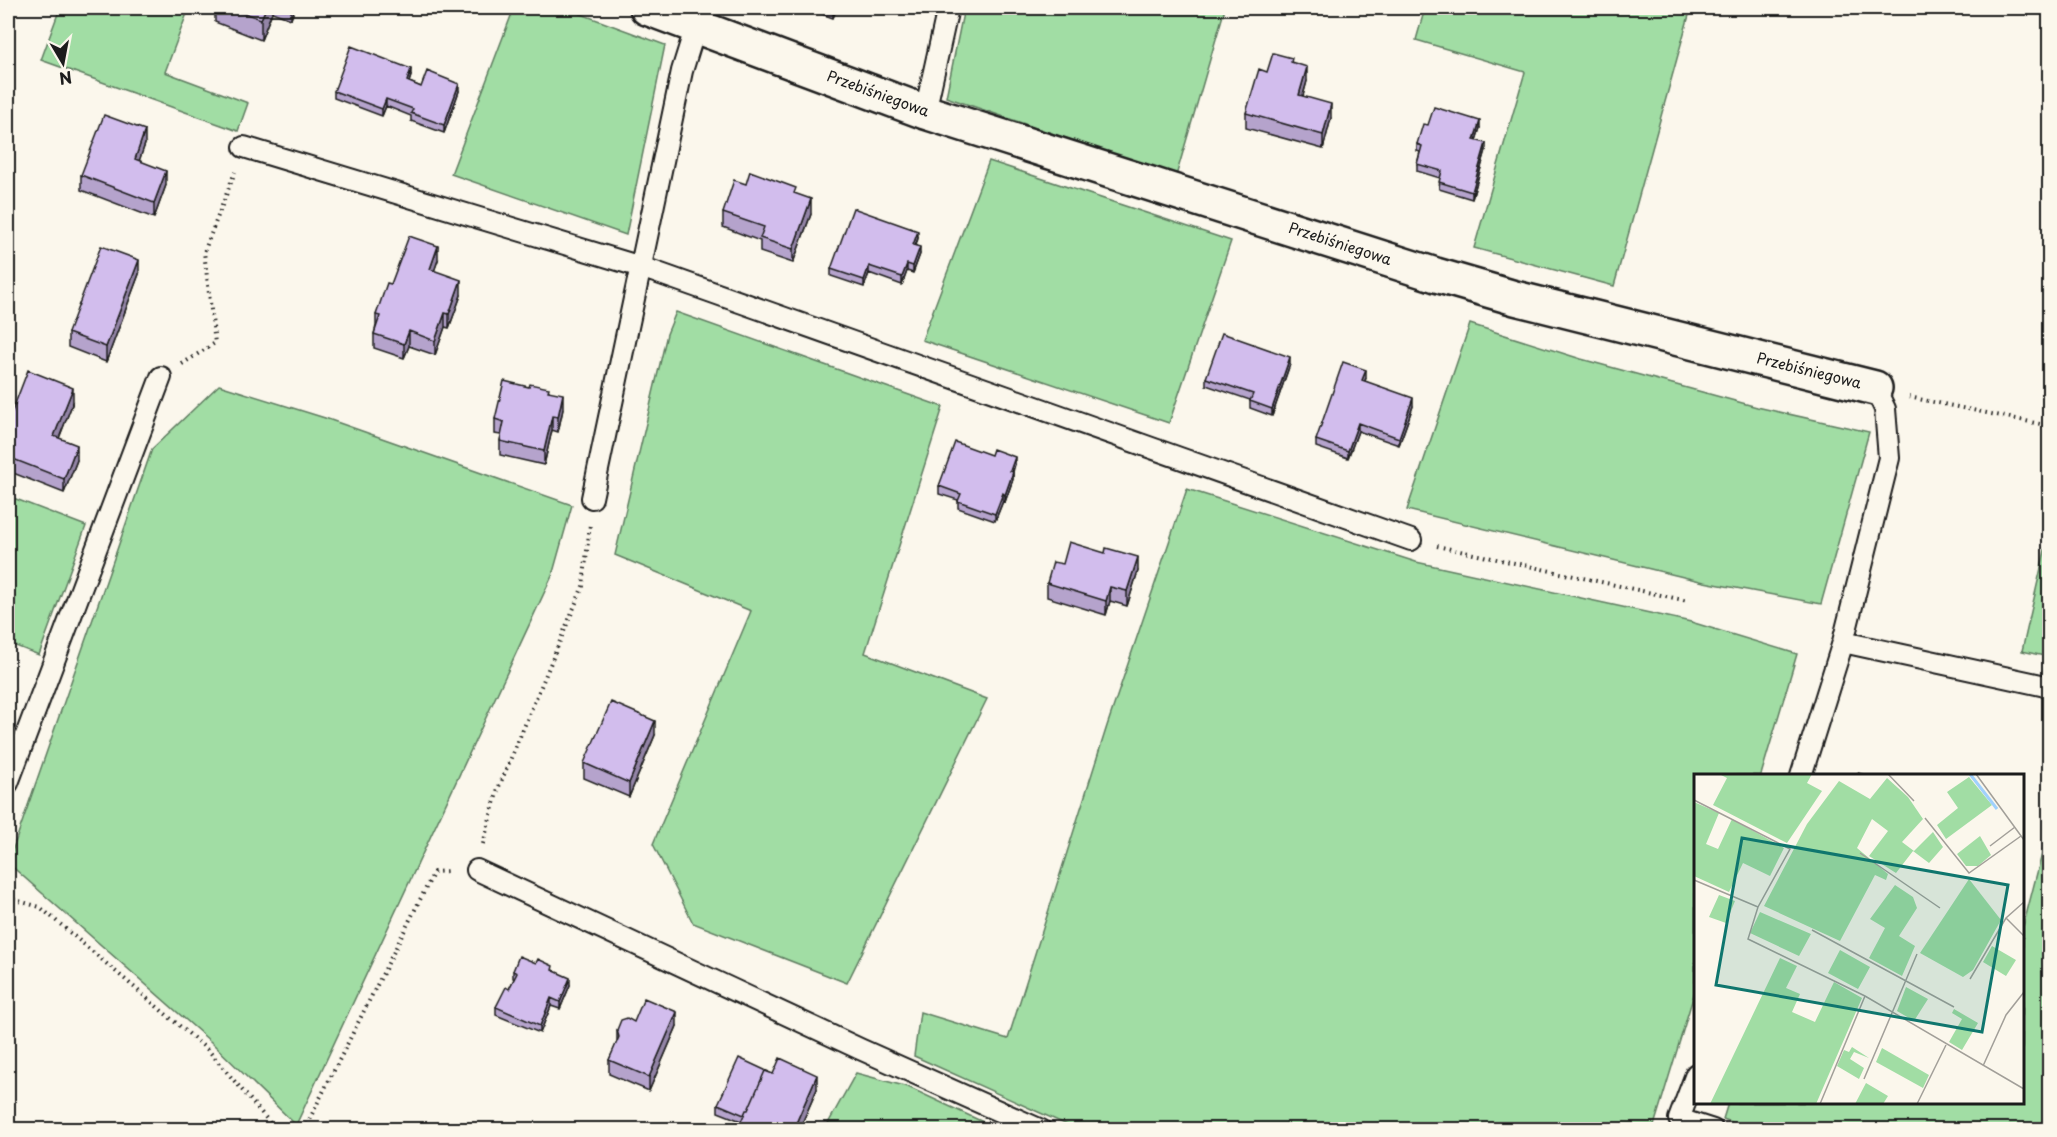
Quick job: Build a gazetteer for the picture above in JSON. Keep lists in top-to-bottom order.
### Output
{
  "streets": {
    "street": ["Przebiśniegowa"]
  },
  "north": "bottom"
}
